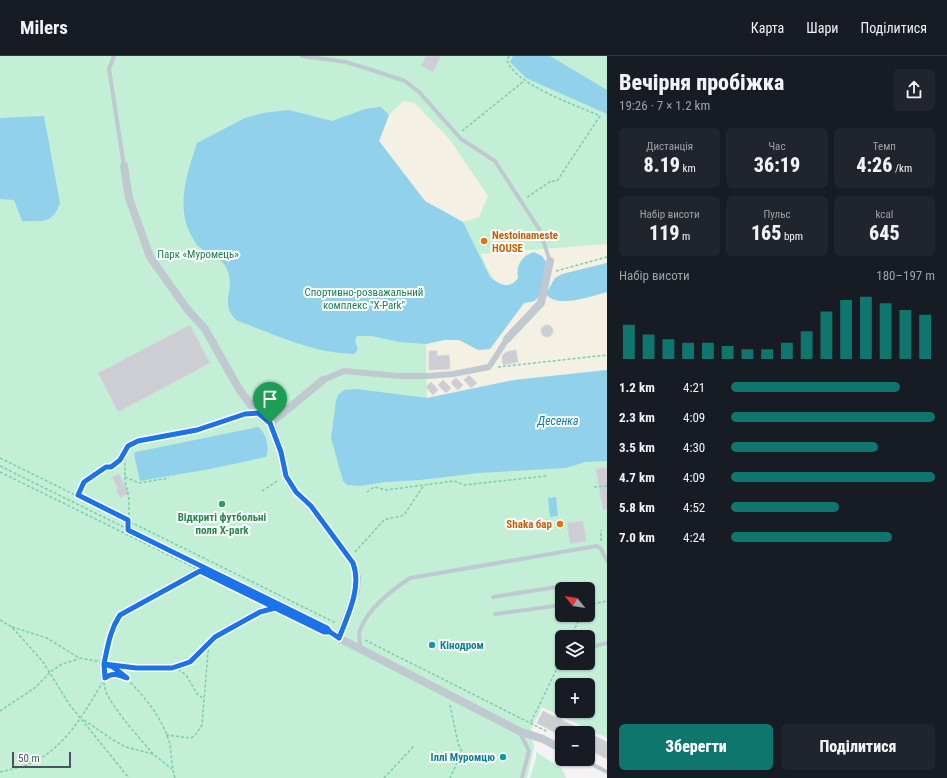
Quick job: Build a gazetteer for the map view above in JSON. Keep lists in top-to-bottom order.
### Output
{
  "water": ["Десенка"],
  "parks": ["Парк «Муромець»", "Спортивно-розважальний комплекс \"Х-Park\""],
  "places": [
    "Nestoinameste HOUSE",
    "Відкриті футбольні поля X-park",
    "Shaka бар",
    "Кінодром",
    "Іллі Муромцю"
  ],
  "scale_bar": "50 m",
  "north": "top left",
  "page": {
    "header": "Milers",
    "nav": ["Карта", "Шари", "Поділитися"],
    "heading": ["Вечірня пробіжка", "19:26 · 7 × 1.2 km"],
    "stats": [
      ["Дистанція", "8.19 km"],
      ["Час", "36:19"],
      ["Темп", "4:26 /km"],
      ["Набір висоти", "119 m"],
      ["Пульс", "165 bpm"],
      ["kcal", "645"]
    ],
    "chart": ["Набір висоти", "180–197 m"],
    "list": [
      {
        "name": "1.2 km",
        "note": "4:21"
      },
      {
        "name": "2.3 km",
        "note": "4:09"
      },
      {
        "name": "3.5 km",
        "note": "4:30"
      },
      {
        "name": "4.7 km",
        "note": "4:09"
      },
      {
        "name": "5.8 km",
        "note": "4:52"
      },
      {
        "name": "7.0 km",
        "note": "4:24"
      }
    ],
    "map_buttons": ["+", "−"],
    "buttons": ["Зберегти", "Поділитися"],
    "scale": "50 m"
  }
}
